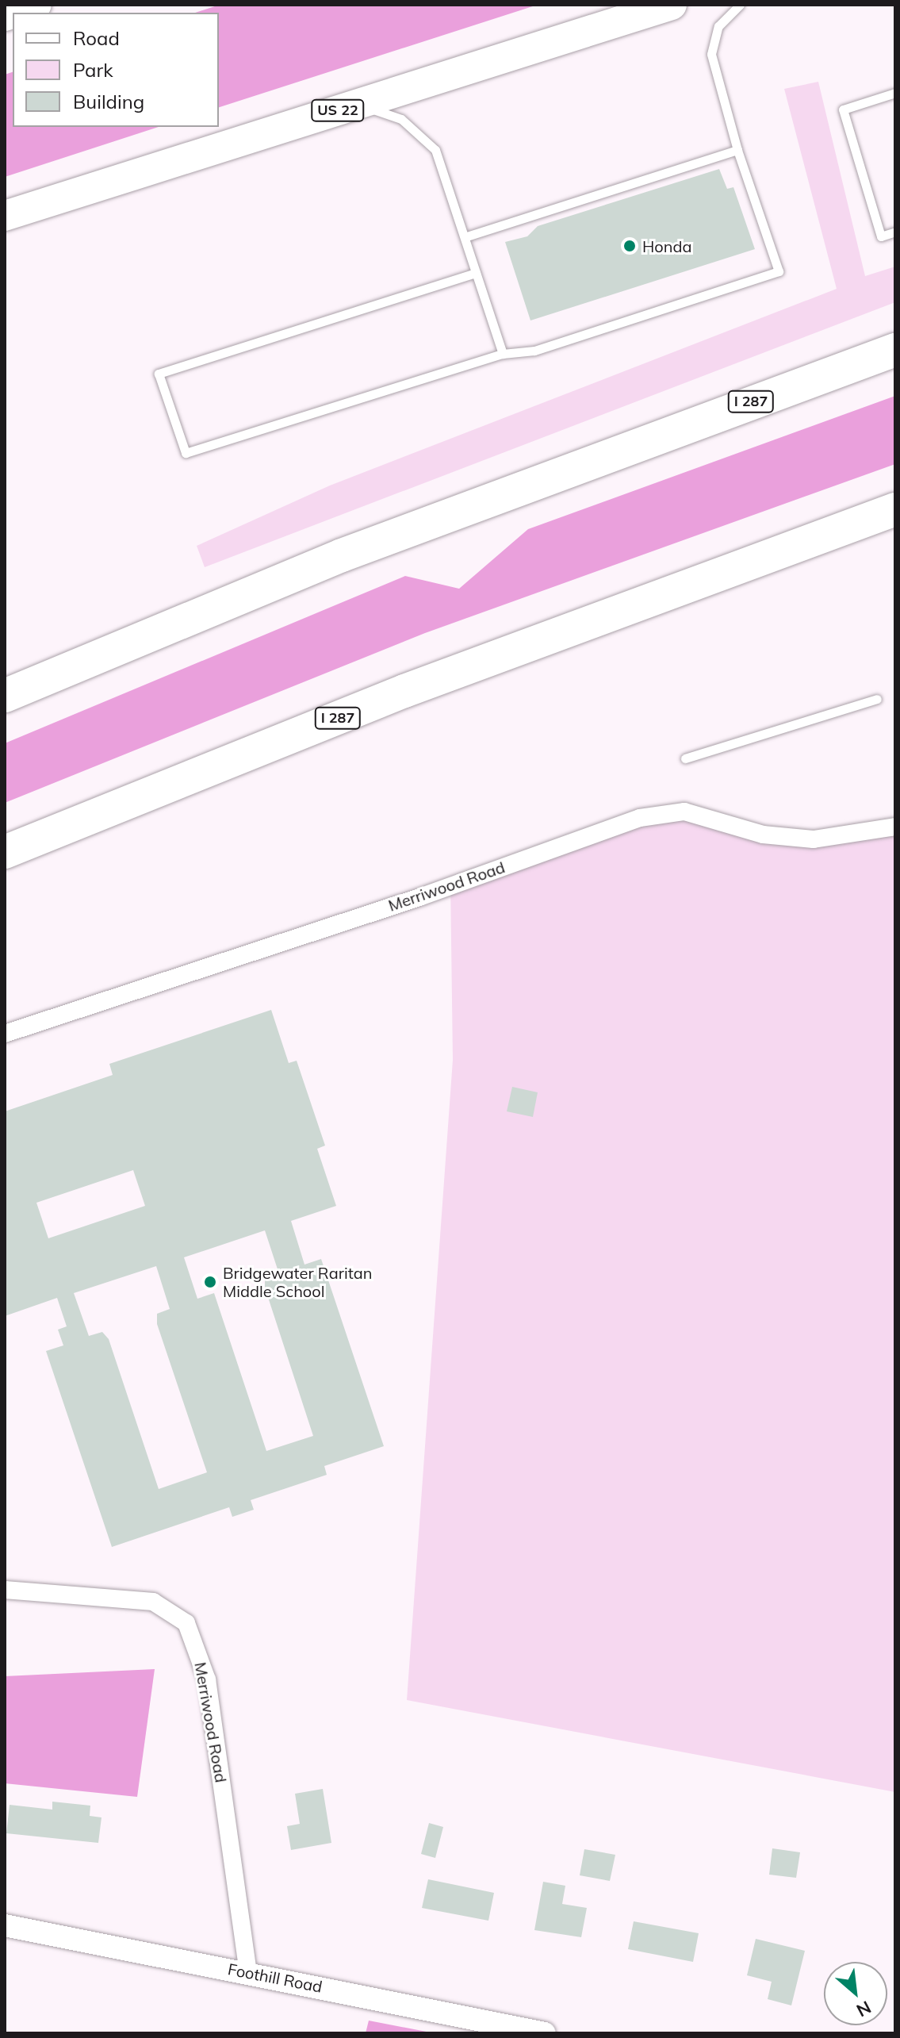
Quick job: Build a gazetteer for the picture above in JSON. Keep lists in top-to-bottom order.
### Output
{
  "streets": {
    "highway": ["US 22", "I 287"],
    "street": ["Merriwood Road", "Foothill Road"]
  },
  "crossings": [
    ["Merriwood Road", "Foothill Road"]
  ],
  "places": ["Honda", "Bridgewater Raritan Middle School"],
  "legend": ["Road", "Park", "Building"],
  "north": "bottom right"
}
